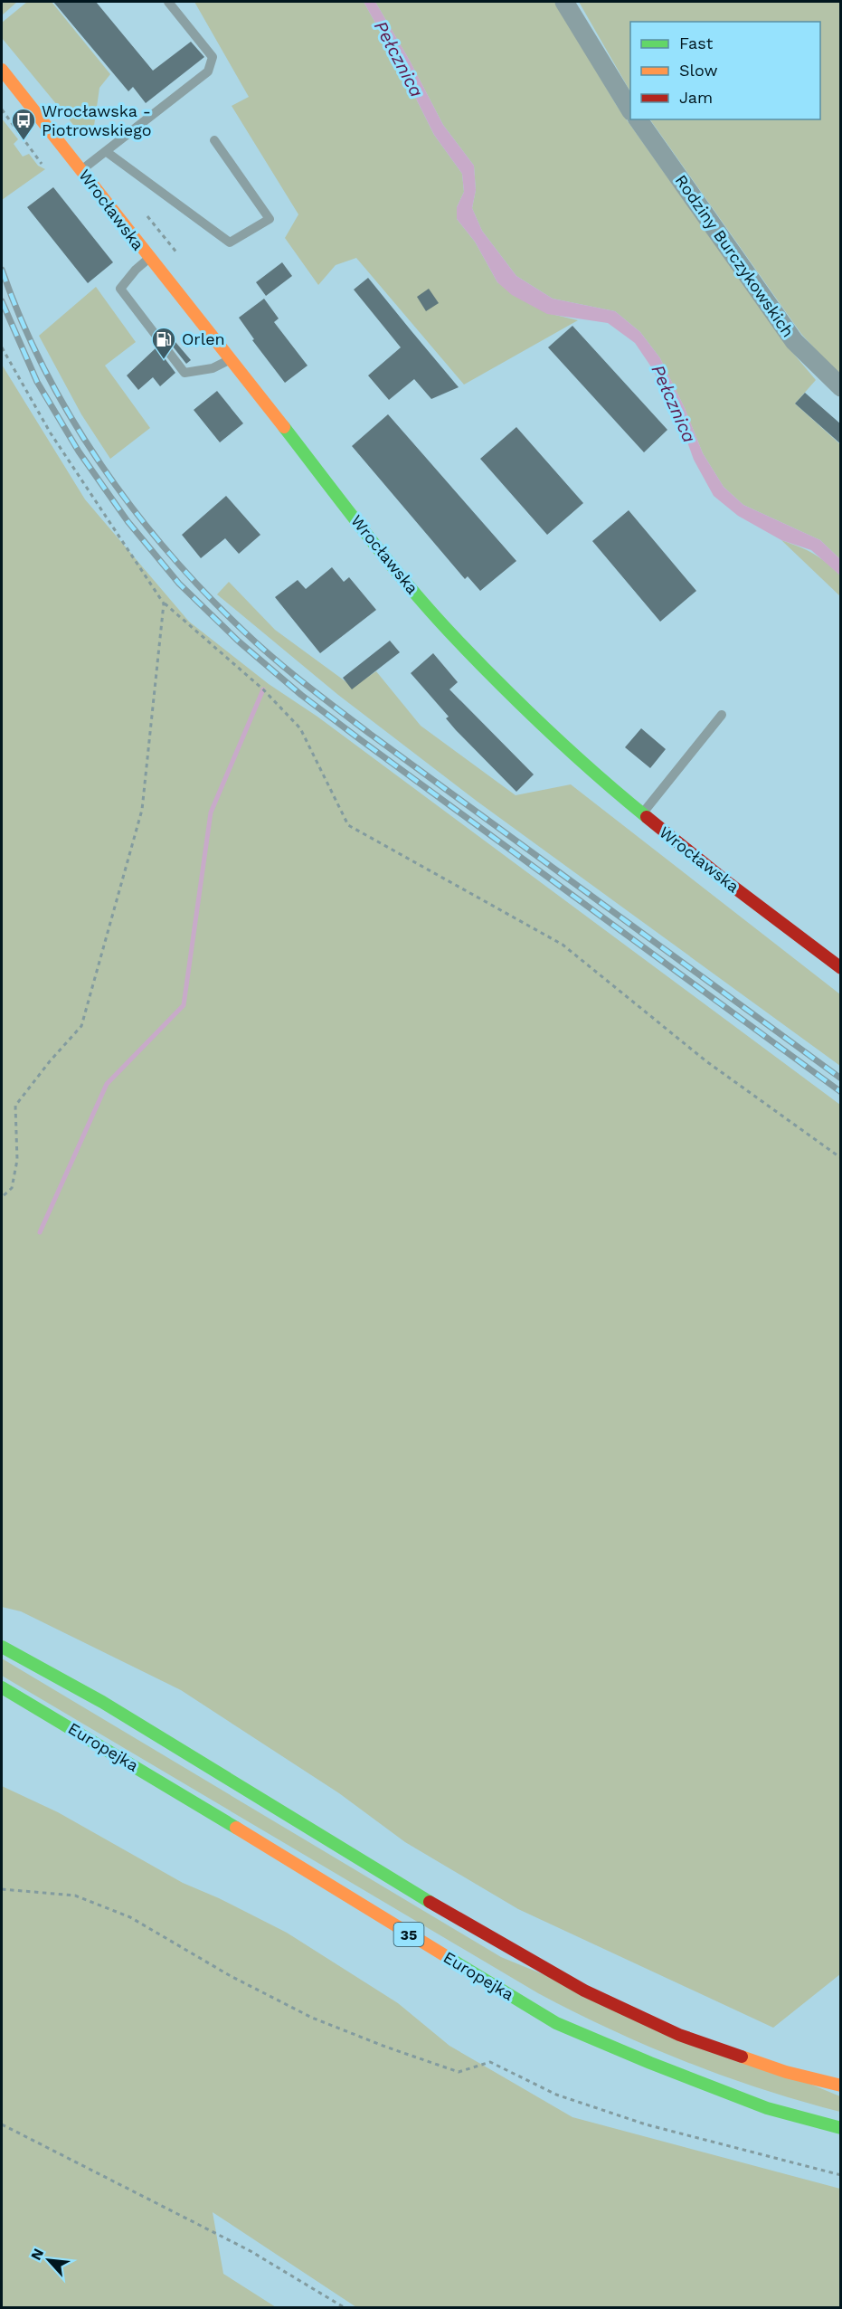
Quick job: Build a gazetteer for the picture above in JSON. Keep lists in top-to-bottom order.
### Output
{
  "streets": {
    "main road": ["Wrocławska", "Europejka", "35"],
    "street": ["Rodziny Burczykowskich"]
  },
  "water": ["Pełcznica"],
  "places": {
    "bus stop": ["Wrocławska - Piotrowskiego"],
    "fuel station": ["Orlen"]
  },
  "legend": ["Fast", "Slow", "Jam"],
  "north": "top left"
}
